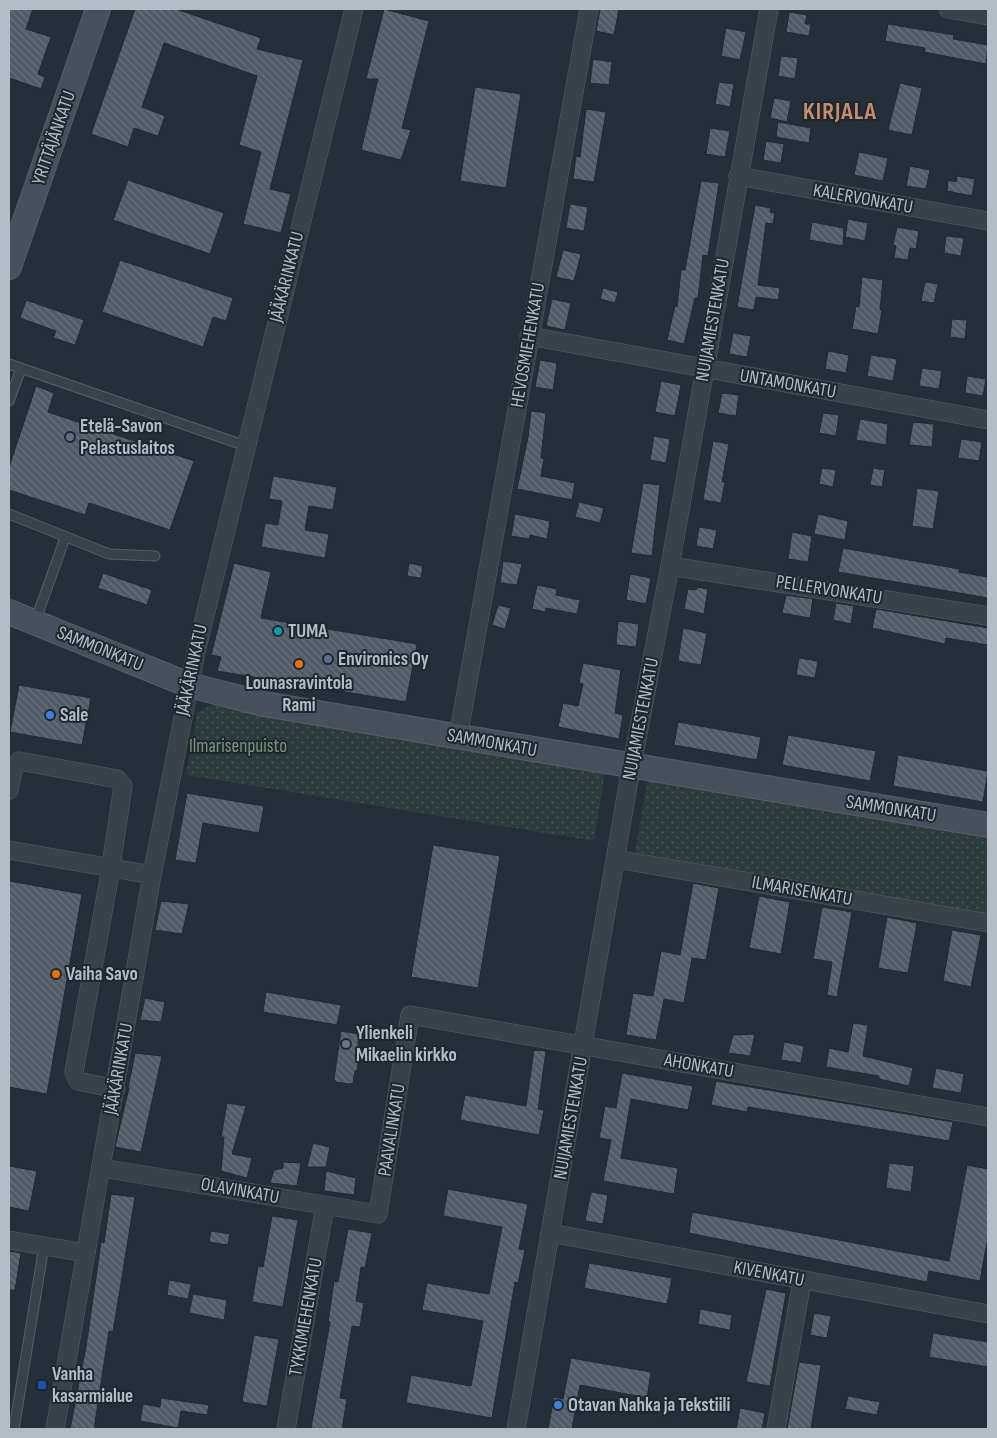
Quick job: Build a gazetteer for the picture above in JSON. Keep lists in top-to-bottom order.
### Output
{
  "streets": {
    "street": [
      "YRITTÄJÄNKATU",
      "KALERVONKATU",
      "JÄÄKÄRINKATU",
      "NUIJAMIESTENKATU",
      "HEVOSMIEHENKATU",
      "UNTAMONKATU",
      "PELLERVONKATU",
      "SAMMONKATU",
      "ILMARISENKATU",
      "AHONKATU",
      "PAAVALINKATU",
      "OLAVINKATU",
      "KIVENKATU",
      "TYKKIMIEHENKATU"
    ]
  },
  "crossings": [
    ["KALERVONKATU", "NUIJAMIESTENKATU"],
    ["JÄÄKÄRINKATU", "SAMMONKATU"],
    ["JÄÄKÄRINKATU", "OLAVINKATU"],
    ["NUIJAMIESTENKATU", "UNTAMONKATU"],
    ["NUIJAMIESTENKATU", "PELLERVONKATU"],
    ["NUIJAMIESTENKATU", "SAMMONKATU"],
    ["NUIJAMIESTENKATU", "ILMARISENKATU"],
    ["NUIJAMIESTENKATU", "AHONKATU"],
    ["NUIJAMIESTENKATU", "KIVENKATU"],
    ["HEVOSMIEHENKATU", "UNTAMONKATU"],
    ["HEVOSMIEHENKATU", "SAMMONKATU"],
    ["AHONKATU", "PAAVALINKATU"],
    ["PAAVALINKATU", "OLAVINKATU"],
    ["OLAVINKATU", "TYKKIMIEHENKATU"]
  ],
  "districts": ["KIRJALA"],
  "parks": ["Ilmarisenpuisto"],
  "places": {
    "other": [
      "Etelä-Savon Pelastuslaitos",
      "TUMA",
      "Environics Oy",
      "Lounasravintola Rami",
      "Sale",
      "Vaiha Savo",
      "Ylienkeli Mikaelin kirkko",
      "Otavan Nahka ja Tekstiili"
    ],
    "transit": ["Vanha kasarmialue"]
  }
}
